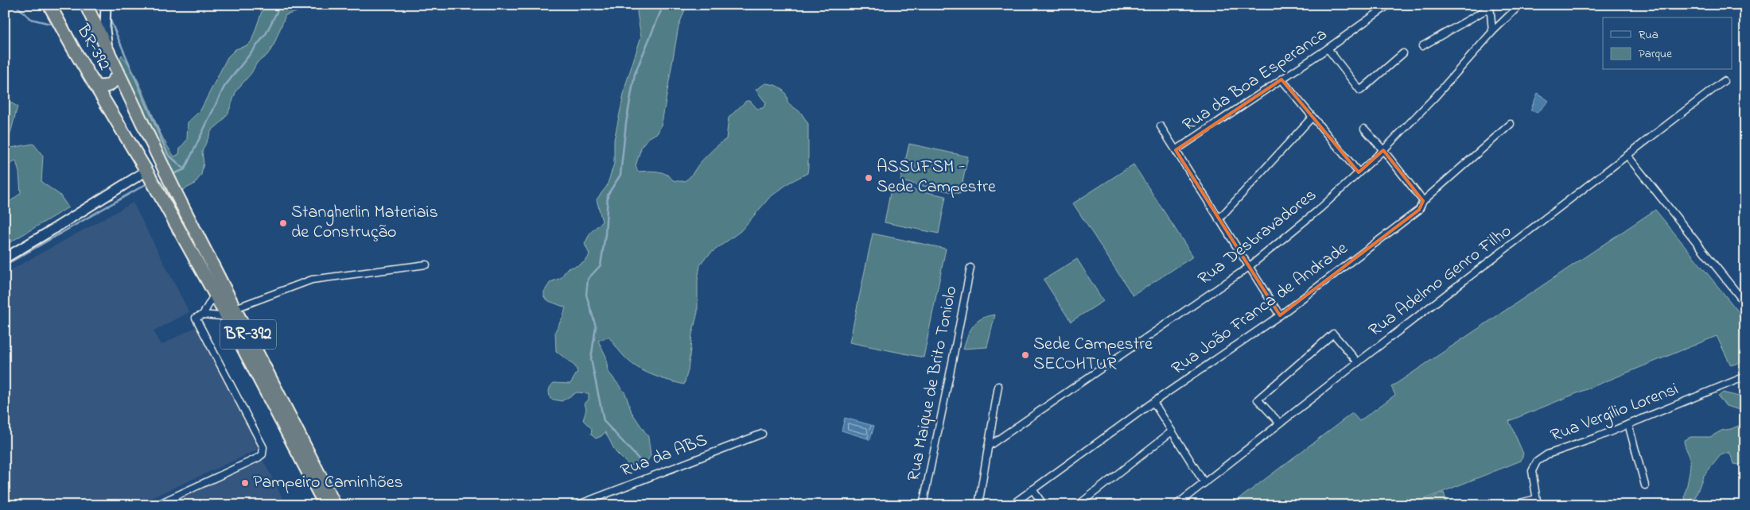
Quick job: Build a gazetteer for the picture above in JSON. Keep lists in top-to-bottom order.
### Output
{
  "streets": {
    "highway": ["BR-392"],
    "street": [
      "Rua da Boa Esperanca",
      "Rua Desbravadores",
      "Rua Adelmo Genro Filho",
      "Rua João Franca de Andrade",
      "Rua Maique de Brito Toniolo",
      "Rua Vergílio Lorensi",
      "Rua da ABS"
    ]
  },
  "places": [
    "ASSUFSM - Sede Campestre",
    "Stangherlin Materiais de Construção",
    "Sede Campestre SECOHTUR",
    "Pampeiro Caminhões"
  ],
  "legend": ["Rua", "Parque"]
}
